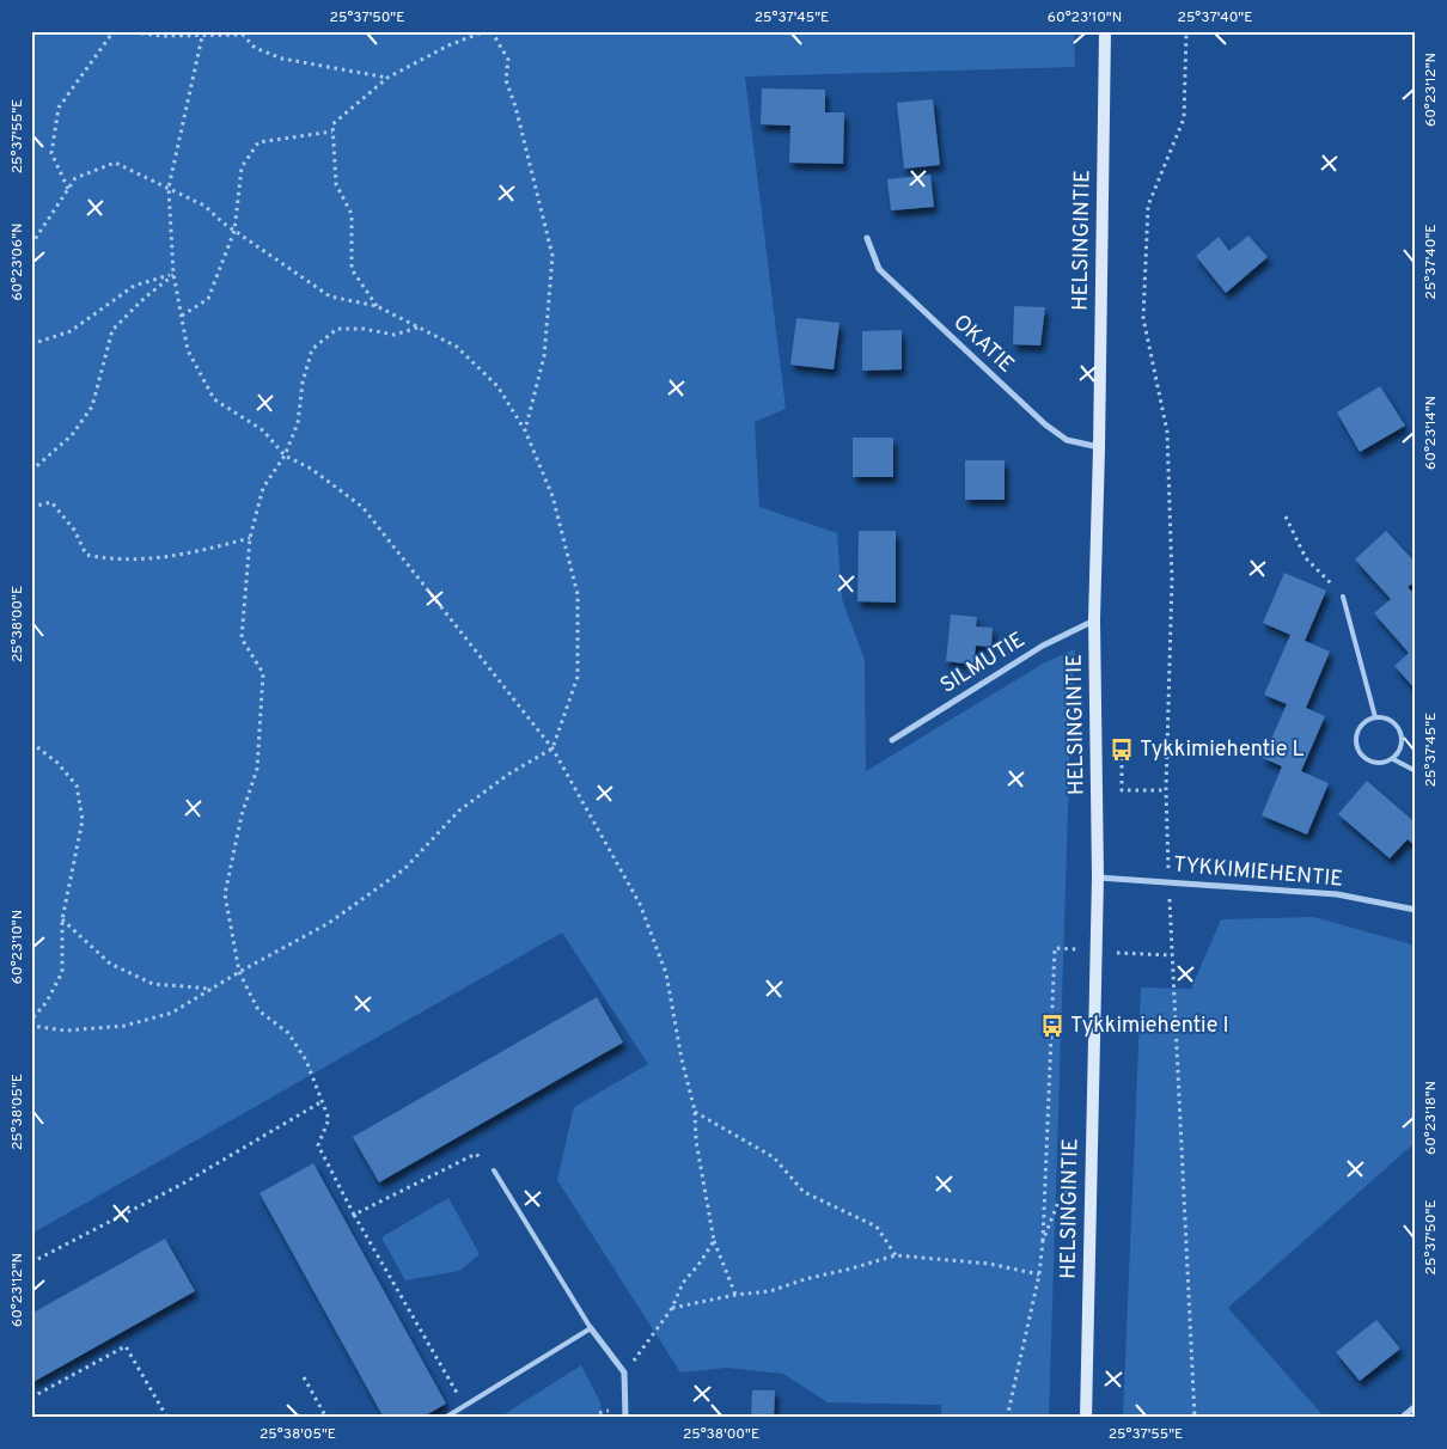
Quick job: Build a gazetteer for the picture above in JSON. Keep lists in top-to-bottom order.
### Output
{
  "streets": {
    "main road": ["HELSINGINTIE"],
    "street": ["OKATIE", "SILMUTIE", "TYKKIMIEHENTIE"]
  },
  "crossings": [
    ["HELSINGINTIE", "OKATIE"],
    ["HELSINGINTIE", "SILMUTIE"],
    ["HELSINGINTIE", "TYKKIMIEHENTIE"]
  ],
  "places": {
    "bus stop": ["Tykkimiehentie L", "Tykkimiehentie I"]
  },
  "coordinates": [
    "25°37'50\"E",
    "25°37'45\"E",
    "60°23'10\"N",
    "25°37'40\"E",
    "60°23'12\"N",
    "25°37'55\"E",
    "60°23'06\"N",
    "60°23'14\"N",
    "25°38'00\"E",
    "25°38'05\"E",
    "60°23'18\"N"
  ]
}
